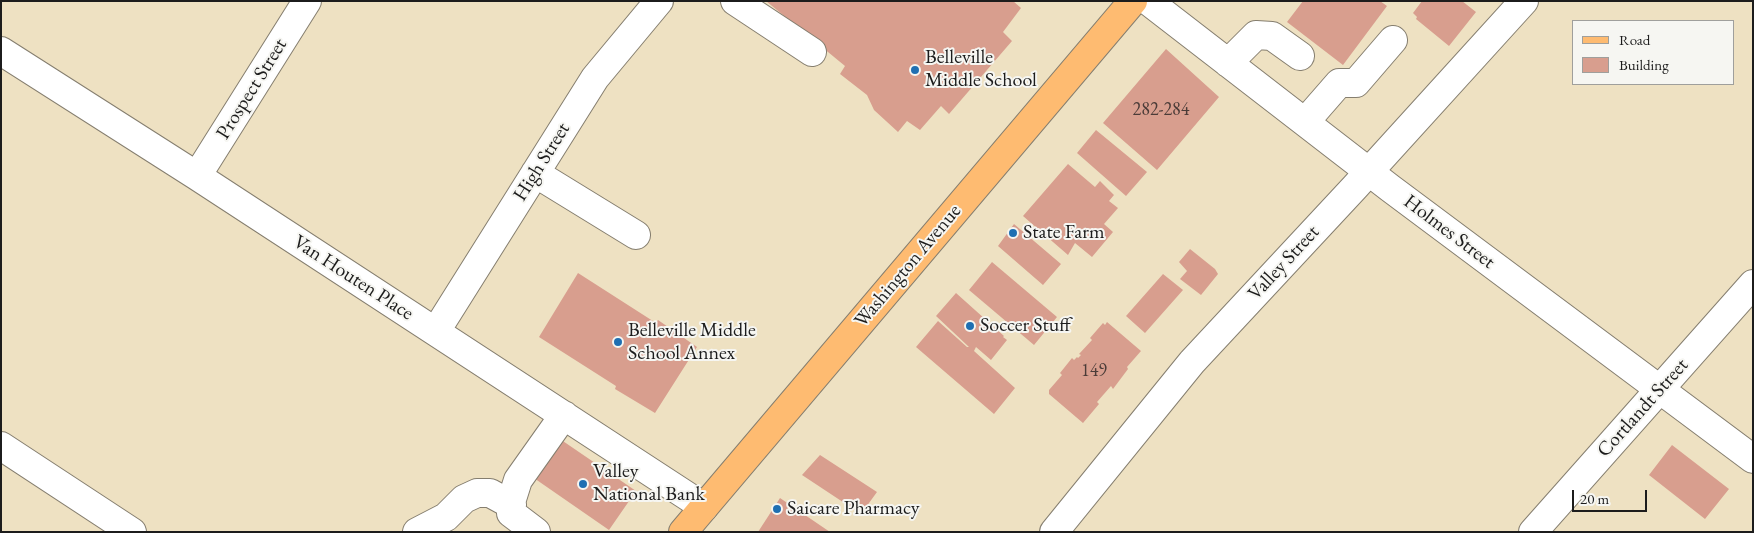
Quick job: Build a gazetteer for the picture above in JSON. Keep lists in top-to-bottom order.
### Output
{
  "streets": {
    "main road": ["Washington Avenue"],
    "street": [
      "Prospect Street",
      "High Street",
      "Holmes Street",
      "Valley Street",
      "Van Houten Place",
      "Cortlandt Street"
    ]
  },
  "crossings": [
    ["Prospect Street", "Van Houten Place"],
    ["High Street", "Van Houten Place"],
    ["Holmes Street", "Valley Street"],
    ["Holmes Street", "Cortlandt Street"],
    ["Washington Avenue", "Van Houten Place"]
  ],
  "places": [
    "Belleville Middle School",
    "State Farm",
    "Soccer Stuff",
    "Belleville Middle School Annex",
    "Valley National Bank",
    "Saicare Pharmacy"
  ],
  "house_numbers": ["282-284", "149"],
  "legend": ["Road", "Building"],
  "scale_bar": "20 m"
}
